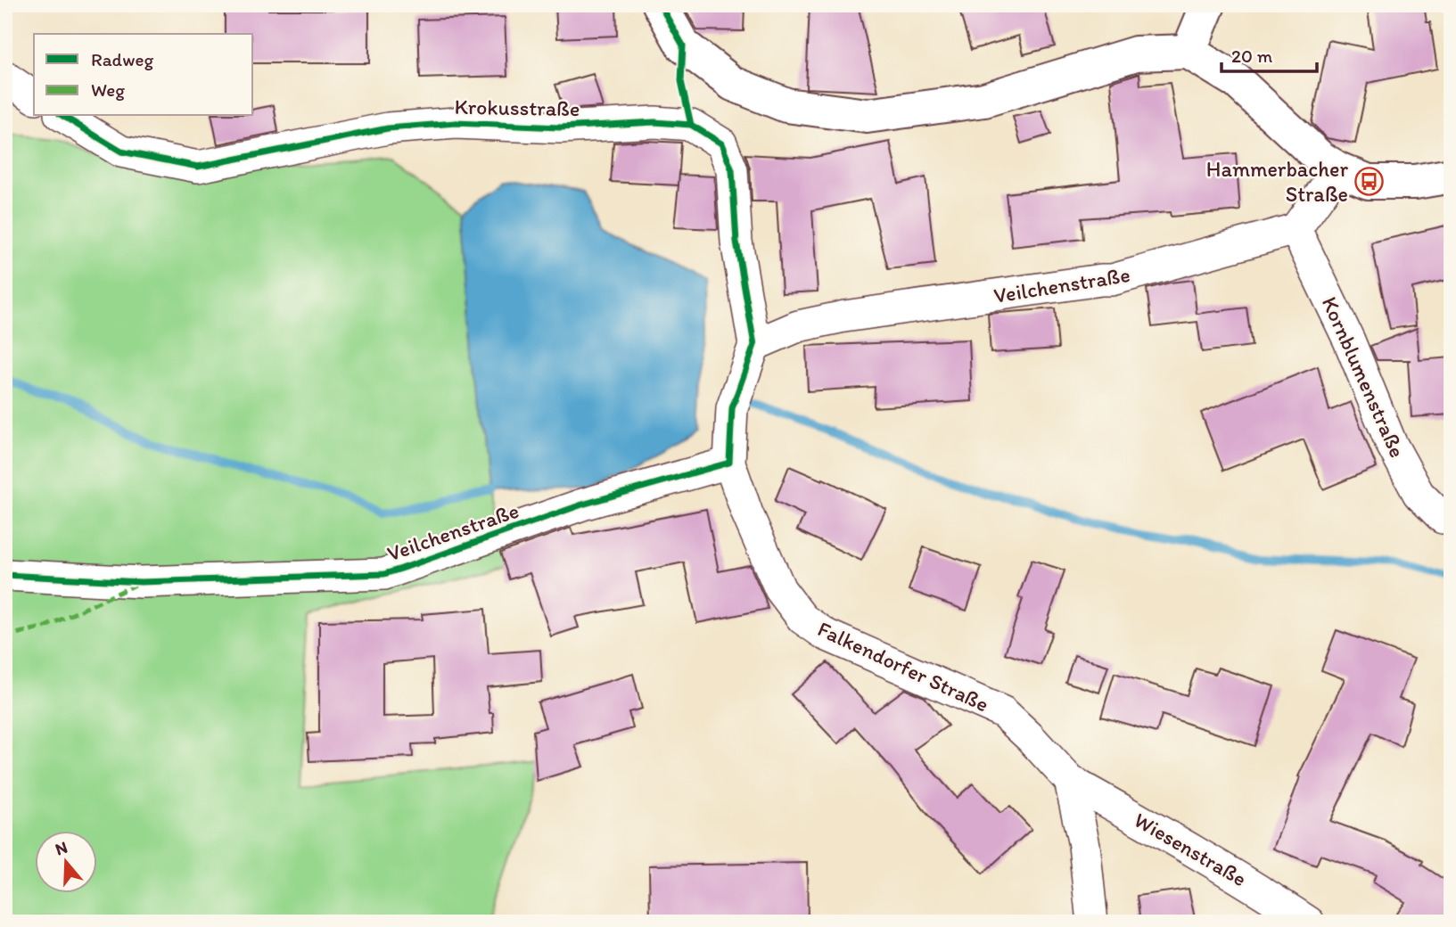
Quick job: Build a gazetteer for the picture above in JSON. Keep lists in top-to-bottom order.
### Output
{
  "streets": {
    "street": [
      "Krokusstraße",
      "Veilchenstraße",
      "Kornblumenstraße",
      "Falkendorfer Straße",
      "Wiesenstraße"
    ]
  },
  "crossings": [
    ["Krokusstraße", "Falkendorfer Straße"],
    ["Veilchenstraße", "Kornblumenstraße"],
    ["Veilchenstraße", "Falkendorfer Straße"],
    ["Falkendorfer Straße", "Wiesenstraße"]
  ],
  "places": {
    "bus stop": ["Hammerbacher Straße"]
  },
  "legend": ["Radweg", "Weg"],
  "scale_bar": "20 m",
  "north": "top"
}
